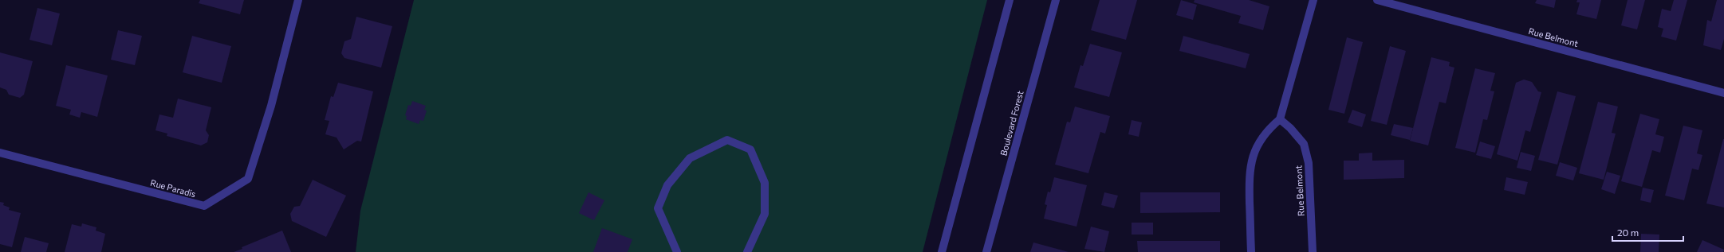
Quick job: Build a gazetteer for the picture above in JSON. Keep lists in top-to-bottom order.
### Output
{
  "streets": {
    "street": ["Rue Belmont", "Boulevard Forest", "Rue Paradis"]
  },
  "scale_bar": "20 m"
}
